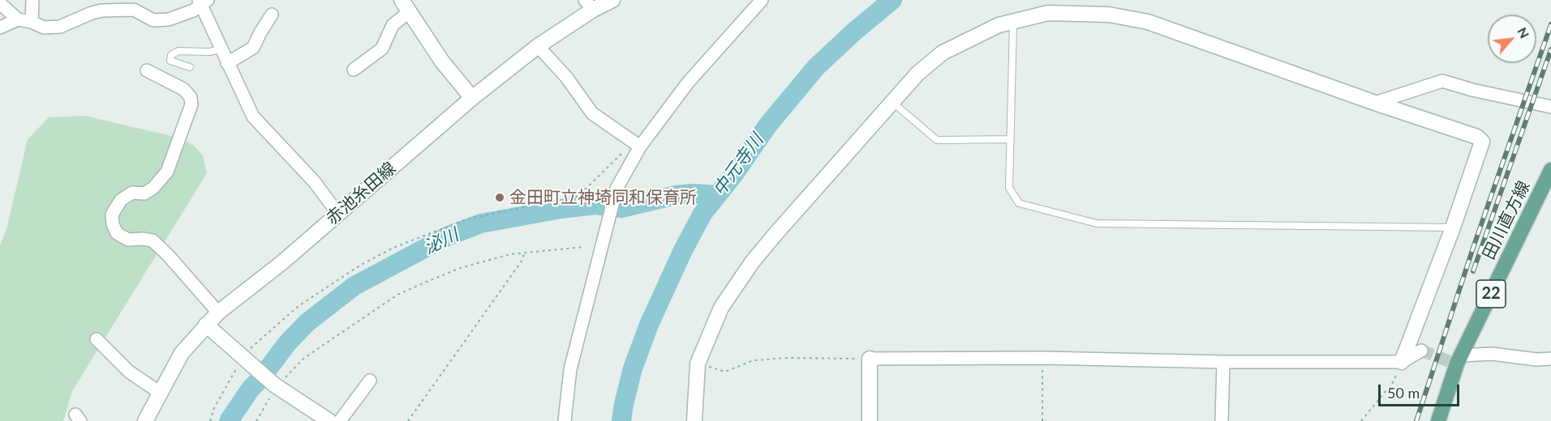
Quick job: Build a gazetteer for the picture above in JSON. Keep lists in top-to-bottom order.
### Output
{
  "streets": {
    "main road": ["田川直方線", "22"],
    "street": ["赤池糸田線"]
  },
  "water": ["中元寺川", "泌川"],
  "places": ["金田町立神埼同和保育所"],
  "scale_bar": "50 m",
  "north": "top right"
}
